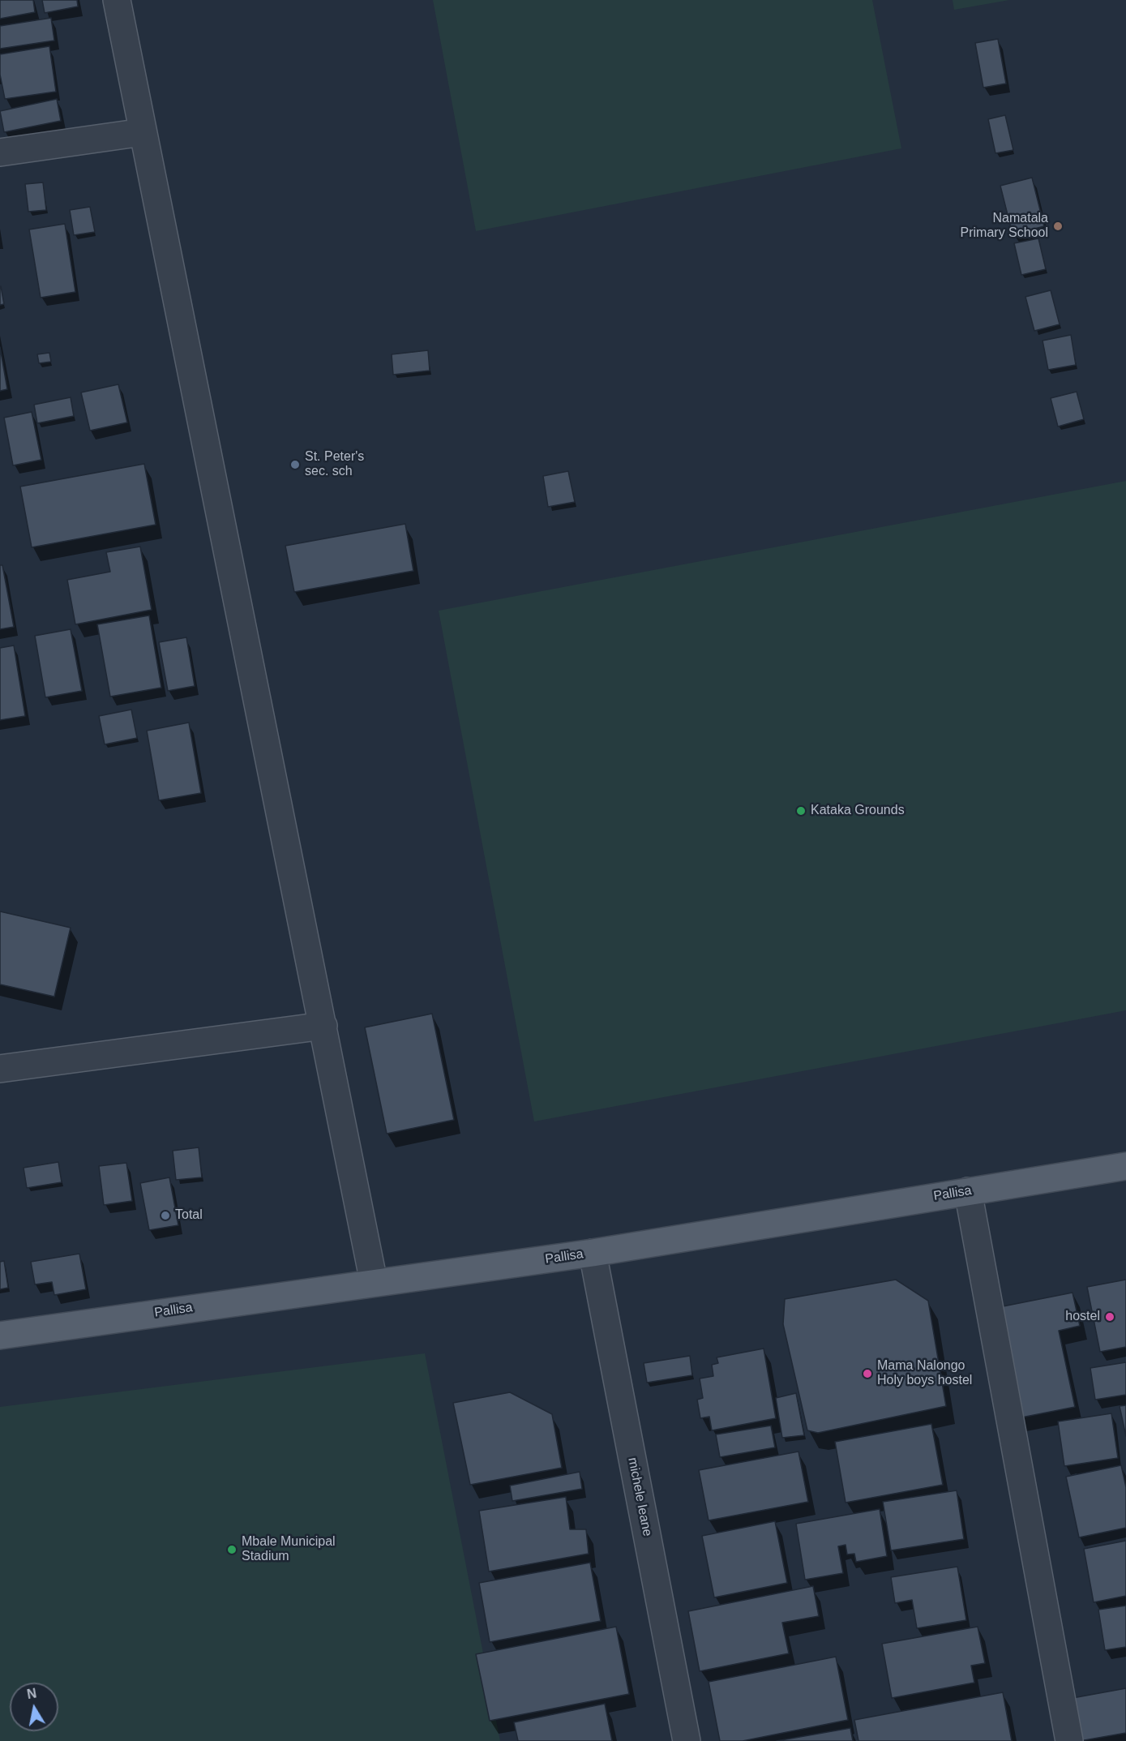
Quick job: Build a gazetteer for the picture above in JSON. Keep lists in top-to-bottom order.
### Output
{
  "streets": {
    "main road": ["Pallisa"],
    "street": ["michele leane"]
  },
  "crossings": [
    ["Pallisa", "michele leane"]
  ],
  "places": [
    "Namatala Primary School",
    "St. Peter's sec. sch",
    "Kataka Grounds",
    "Total",
    "hostel",
    "Mama Nalongo Holy boys hostel",
    "Mbale Municipal Stadium"
  ],
  "north": "top"
}
